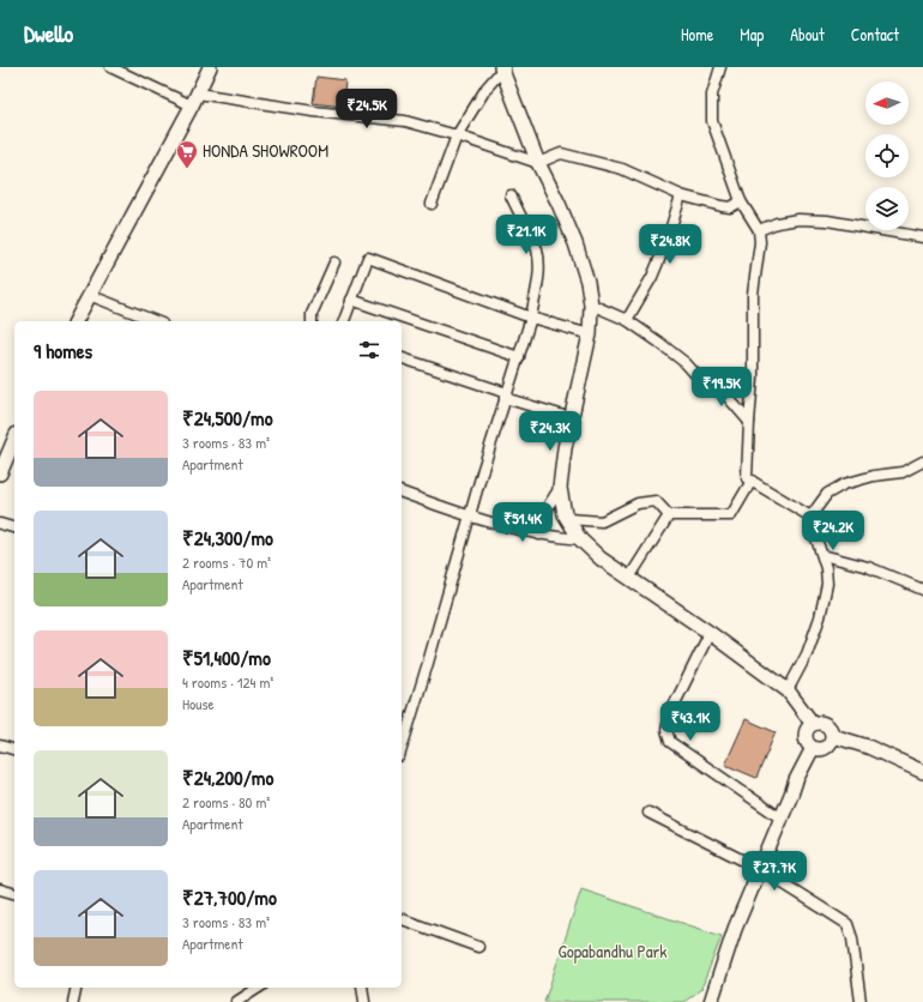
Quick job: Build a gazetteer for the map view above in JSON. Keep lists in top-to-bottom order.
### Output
{
  "parks": ["Gopabandhu Park"],
  "places": {
    "supermarket": ["HONDA SHOWROOM"]
  },
  "north": "left",
  "page": {
    "header": "Dwello",
    "nav": [
      "Home",
      "Map",
      "About",
      "Contact"
    ],
    "price": [
      "₹24.5K",
      "₹21.1K",
      "₹24.8K",
      "₹19.5K",
      "₹24.3K",
      "₹51.4K",
      "₹24.2K",
      "₹43.1K",
      "₹27.7K"
    ],
    "heading": "9 homes",
    "list": [
      {
        "name": "₹24,500/mo",
        "note": "3 rooms · 83 m² · Apartment"
      },
      {
        "name": "₹24,300/mo",
        "note": "2 rooms · 70 m² · Apartment"
      },
      {
        "name": "₹51,400/mo",
        "note": "4 rooms · 124 m² · House"
      },
      {
        "name": "₹24,200/mo",
        "note": "2 rooms · 80 m² · Apartment"
      },
      {
        "name": "₹27,700/mo",
        "note": "3 rooms · 83 m² · Apartment"
      }
    ]
  }
}
